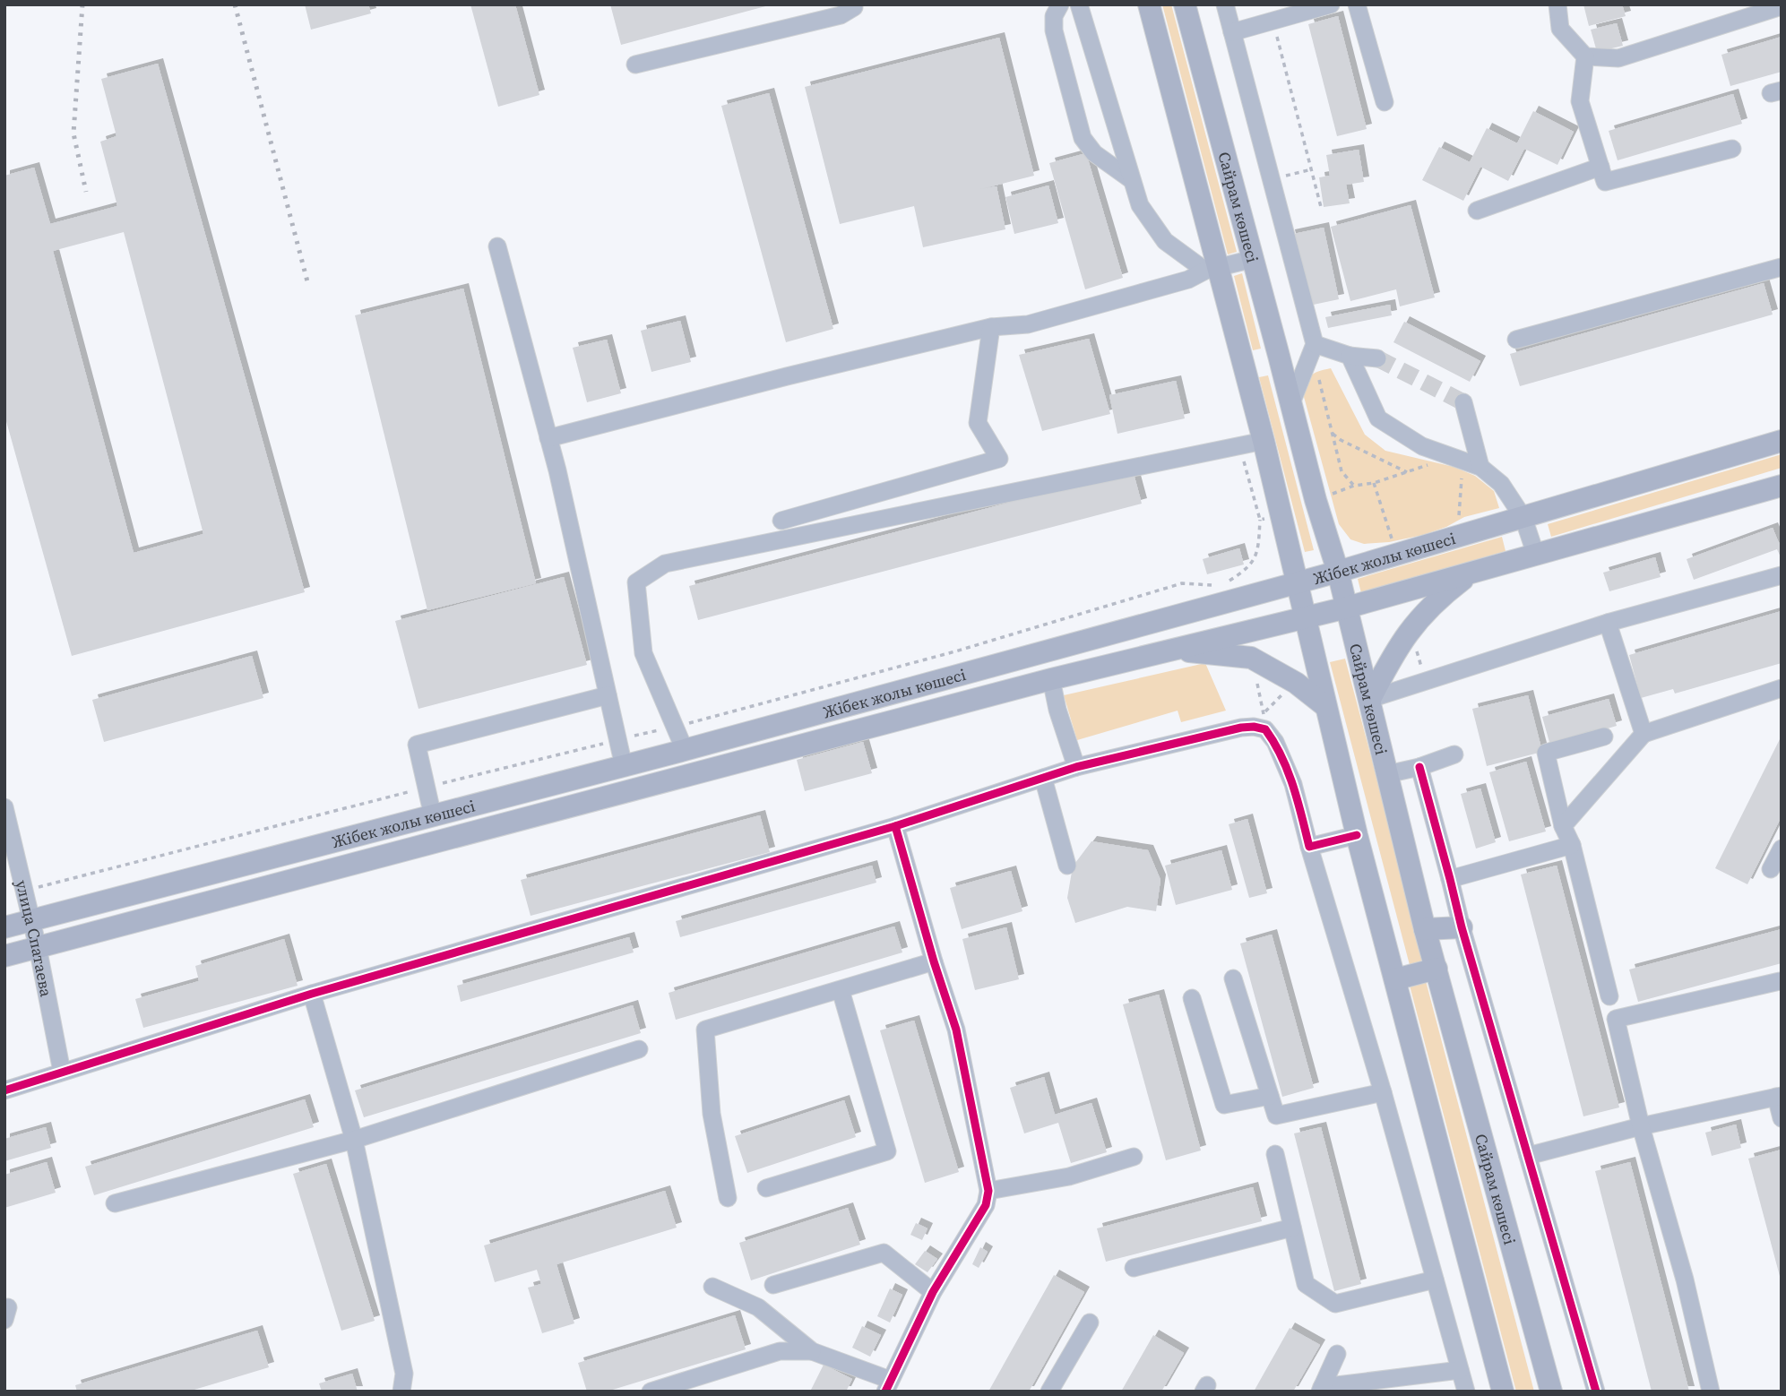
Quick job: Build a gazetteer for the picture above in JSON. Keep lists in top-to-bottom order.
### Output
{
  "streets": {
    "main road": ["Сайрам көшесі", "Жібек жолы көшесі"],
    "street": ["улица Спатаева"]
  },
  "crossings": [
    ["Сайрам көшесі", "Жібек жолы көшесі"],
    ["Жібек жолы көшесі", "улица Спатаева"]
  ]
}
